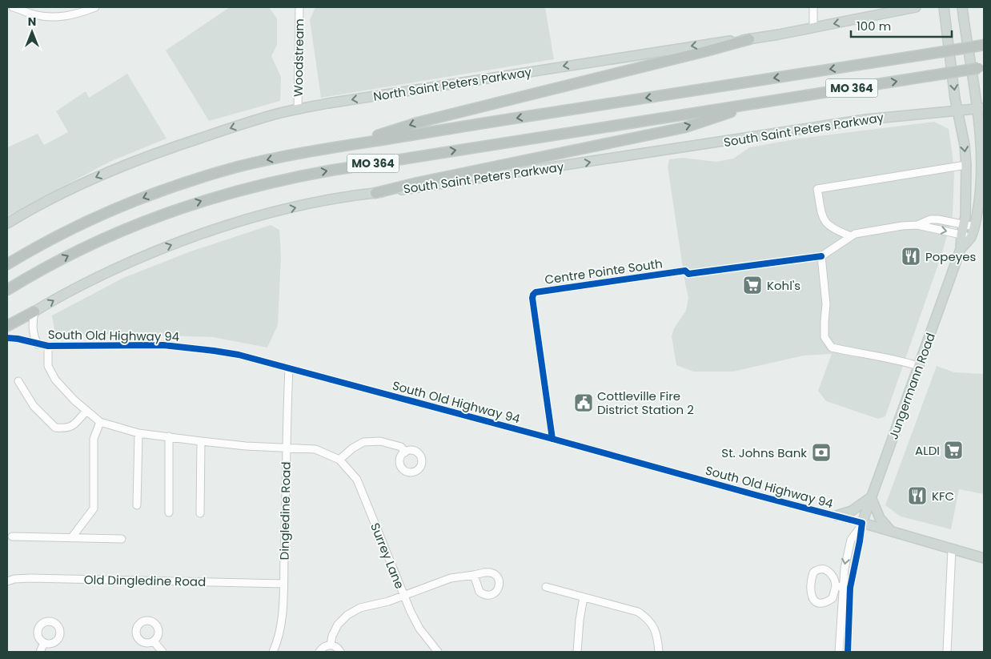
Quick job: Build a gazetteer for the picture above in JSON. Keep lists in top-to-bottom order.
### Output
{
  "streets": {
    "highway": ["MO 364"],
    "main road": [
      "North Saint Peters Parkway",
      "South Saint Peters Parkway",
      "South Old Highway 94",
      "Jungermann Road"
    ],
    "street": [
      "Woodstream",
      "Centre Pointe South",
      "Dingledine Road",
      "Surrey Lane",
      "Old Dingledine Road"
    ]
  },
  "crossings": [
    ["Woodstream", "North Saint Peters Parkway"],
    ["South Saint Peters Parkway", "Jungermann Road"],
    ["Centre Pointe South", "South Old Highway 94"],
    ["Centre Pointe South", "Jungermann Road"],
    ["South Old Highway 94", "Jungermann Road"],
    ["South Old Highway 94", "Dingledine Road"],
    ["Dingledine Road", "Old Dingledine Road"]
  ],
  "one_way": ["North Saint Peters Parkway", "South Saint Peters Parkway"],
  "places": {
    "restaurant": ["Popeyes", "KFC"],
    "supermarket": ["Kohl's", "ALDI"],
    "public building": ["Cottleville Fire District Station 2"],
    "bank": ["St. Johns Bank"]
  },
  "scale_bar": "100 m",
  "north": "top"
}
